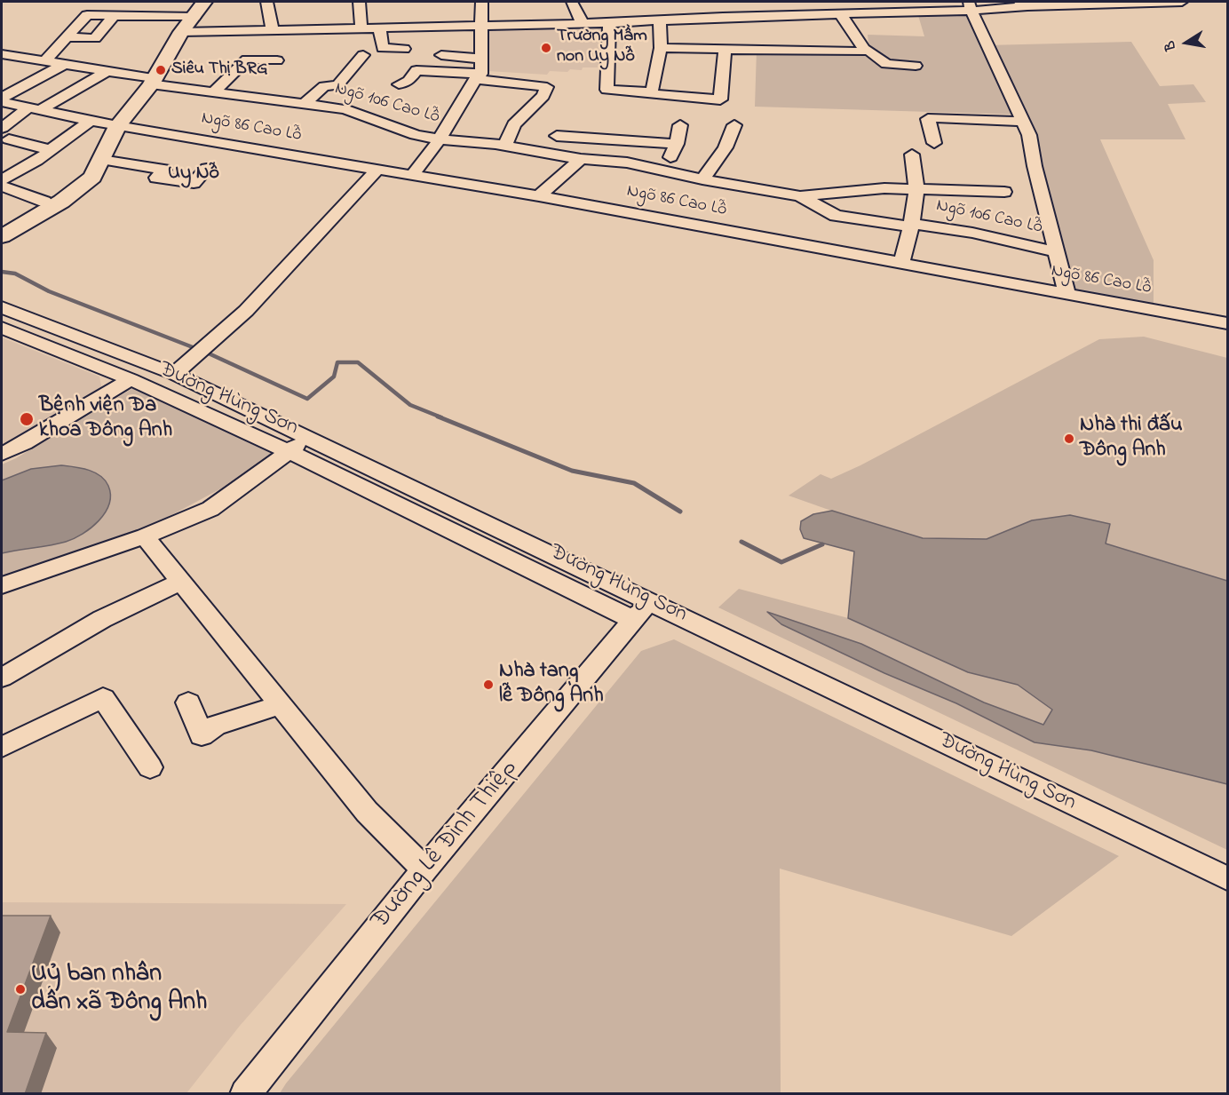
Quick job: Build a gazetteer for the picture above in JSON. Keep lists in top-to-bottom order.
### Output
{
  "streets": {
    "street": [
      "Ngõ 106 Cao Lỗ",
      "Ngõ 86 Cao Lỗ",
      "Đường Hùng Sơn",
      "Đường Lê Đình Thiệp"
    ]
  },
  "crossings": [
    ["Đường Hùng Sơn", "Đường Lê Đình Thiệp"]
  ],
  "districts": ["Uy Nỗ"],
  "places": [
    "Trường Mầm non Uy Nỗ",
    "Siêu Thị BRG",
    "Bệnh viện Đa khoa Đông Anh",
    "Nhà thi đấu Đông Anh",
    "Nhà tang lễ Đông Anh",
    "Uỷ ban nhân dân xã Đông Anh"
  ],
  "north": "left"
}
